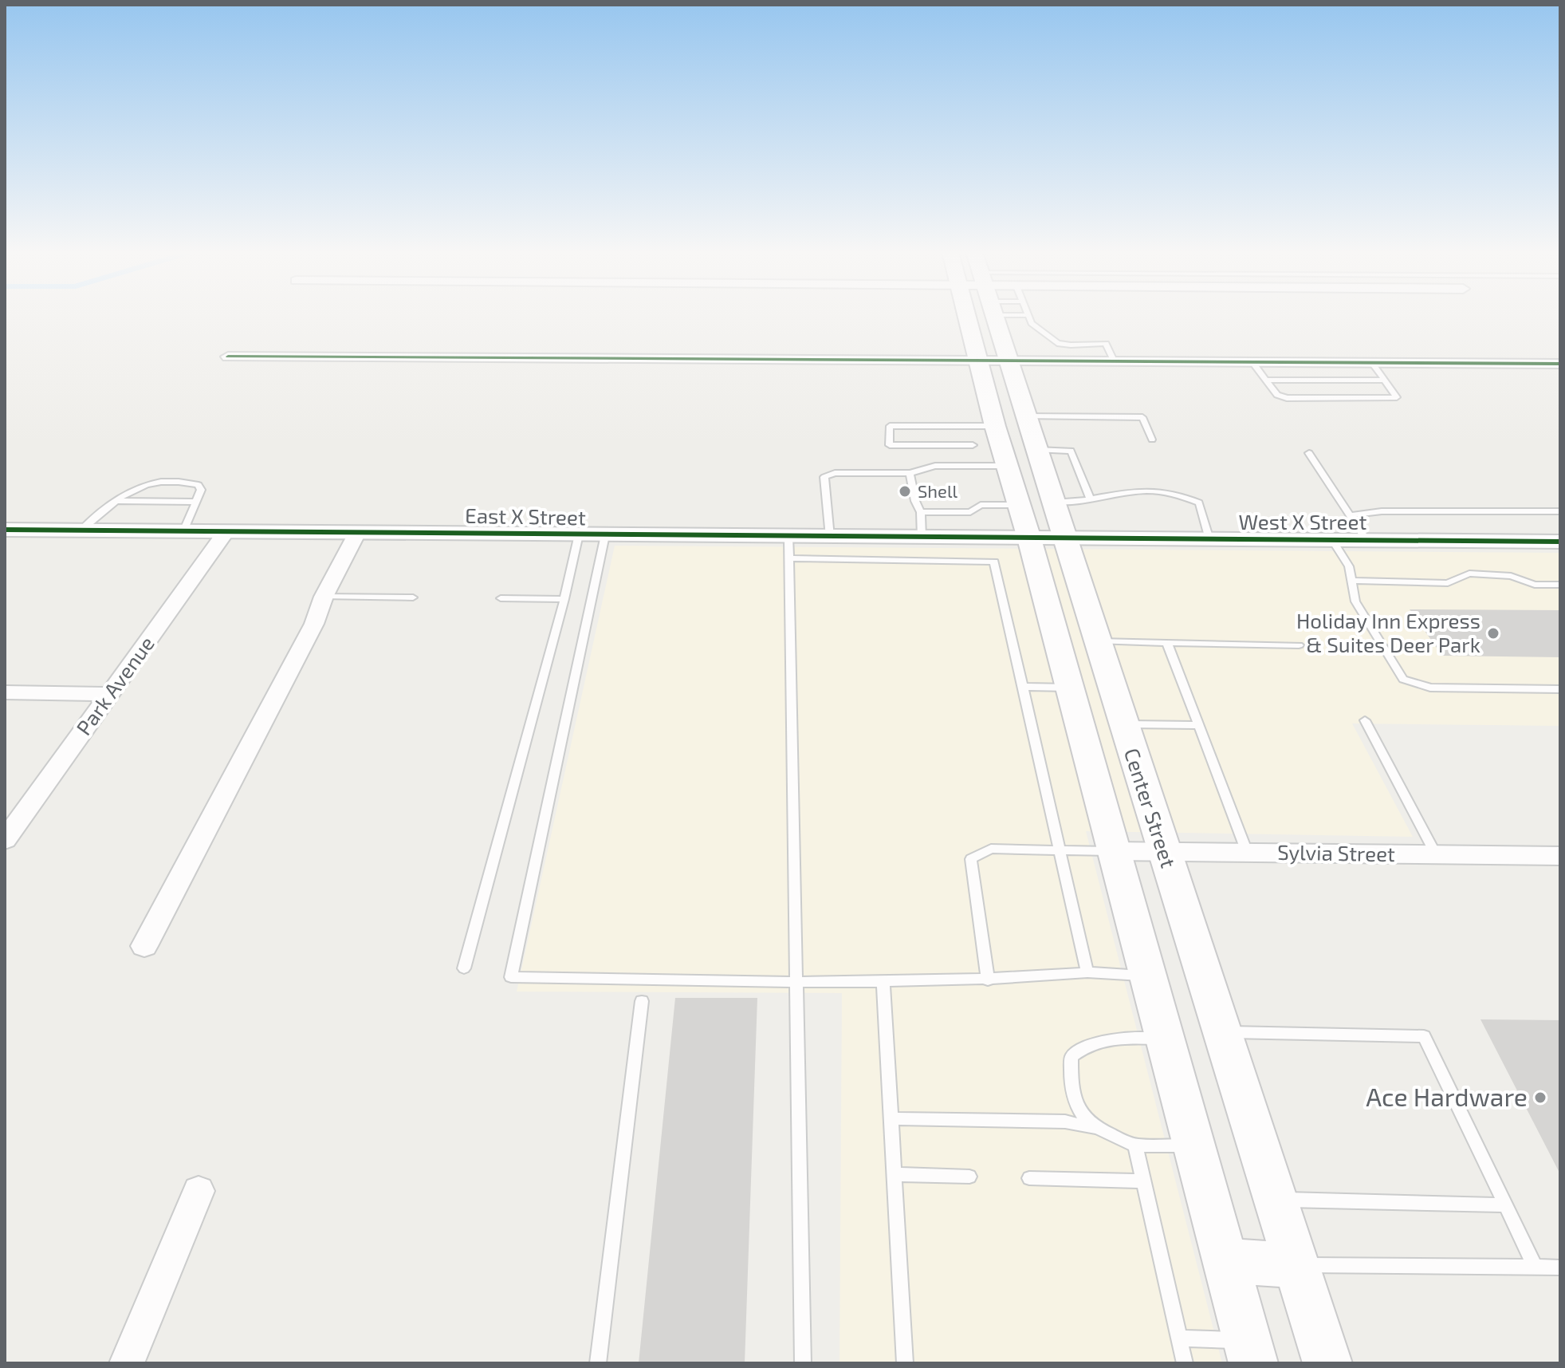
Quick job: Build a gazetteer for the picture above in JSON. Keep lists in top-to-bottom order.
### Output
{
  "streets": {
    "main road": ["Center Street"],
    "street": [
      "East X Street",
      "West X Street",
      "Park Avenue",
      "Sylvia Street"
    ]
  },
  "crossings": [
    ["East X Street", "West X Street"],
    ["East X Street", "Park Avenue"],
    ["East X Street", "Center Street"],
    ["West X Street", "Center Street"],
    ["Center Street", "Sylvia Street"]
  ],
  "places": ["Shell", "Holiday Inn Express & Suites Deer Park", "Ace Hardware"]
}
